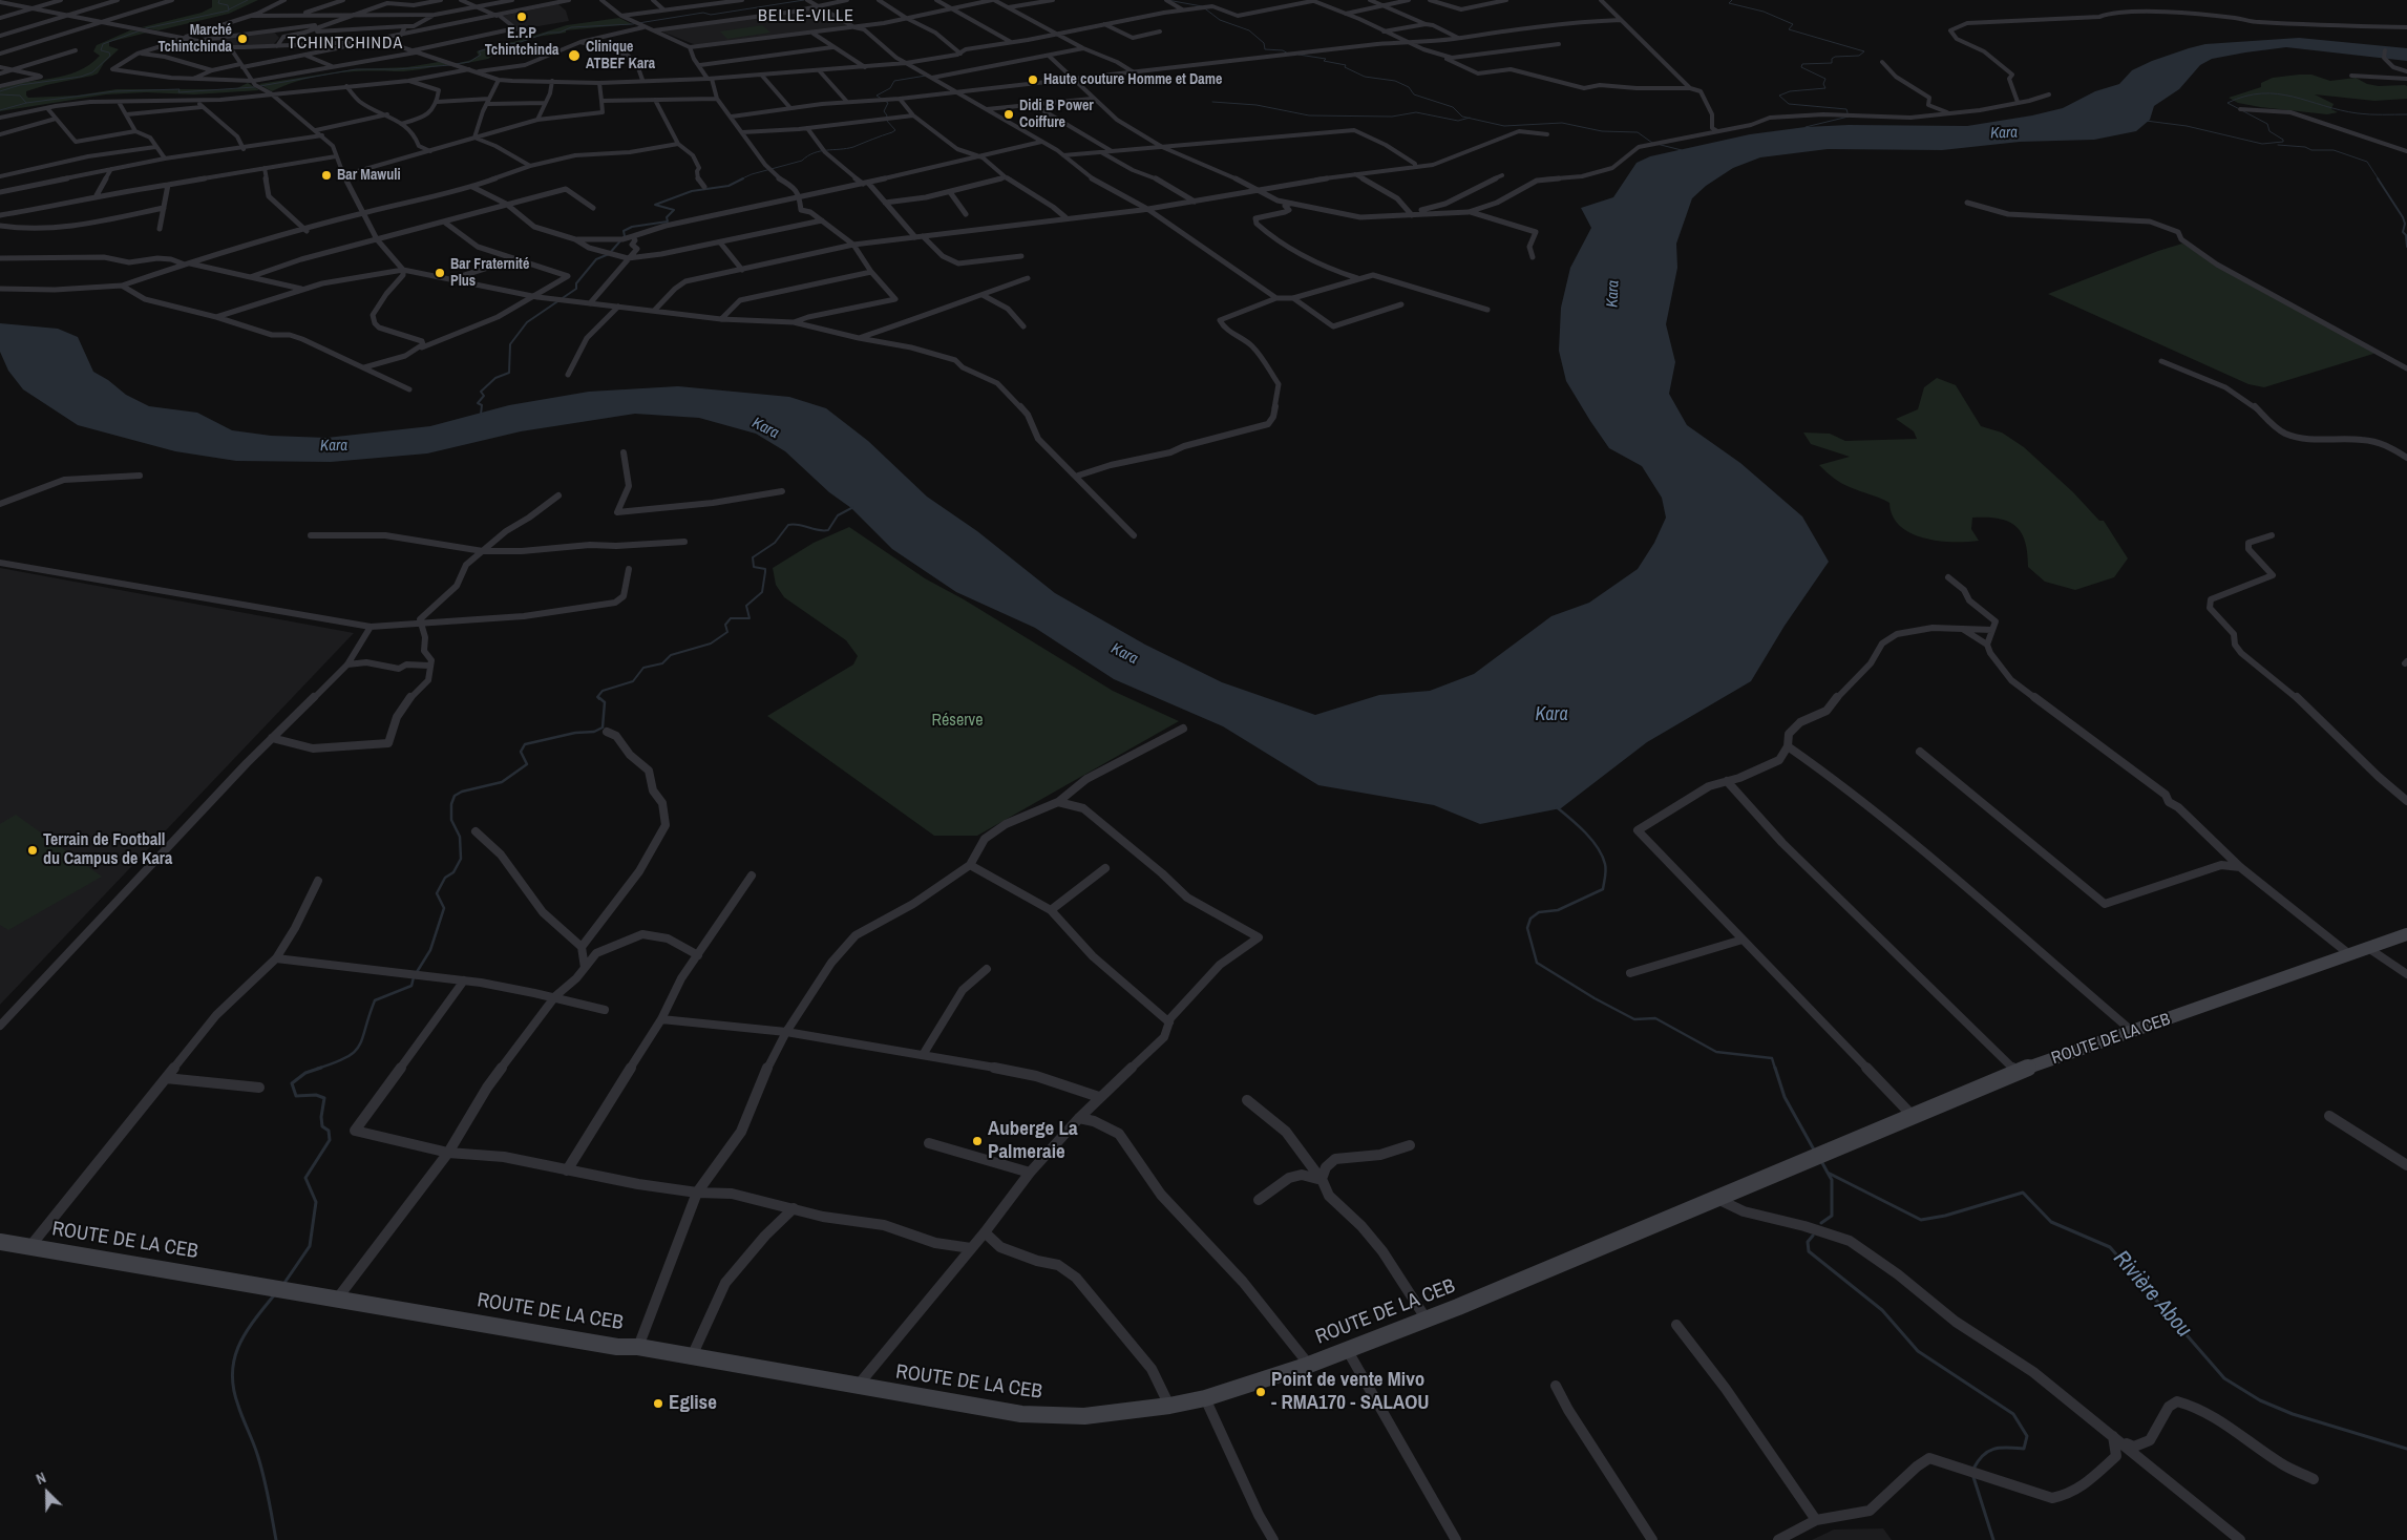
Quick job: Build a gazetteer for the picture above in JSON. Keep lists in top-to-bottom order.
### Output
{
  "streets": {
    "main road": ["ROUTE DE LA CEB"]
  },
  "districts": ["BELLE-VILLE", "TCHINTCHINDA"],
  "water": ["Kara", "Rivière Abou"],
  "parks": ["Réserve"],
  "places": [
    "E.P.P Tchintchinda",
    "Marché Tchintchinda",
    "Clinique ATBEF Kara",
    "Haute couture Homme et Dame",
    "Didi B Power Coiffure",
    "Bar Mawuli",
    "Bar Fraternité Plus",
    "Terrain de Football du Campus de Kara",
    "Auberge La Palmeraie",
    "Point de vente Mivo - RMA170 - SALAOU",
    "Eglise"
  ],
  "north": "top left"
}
